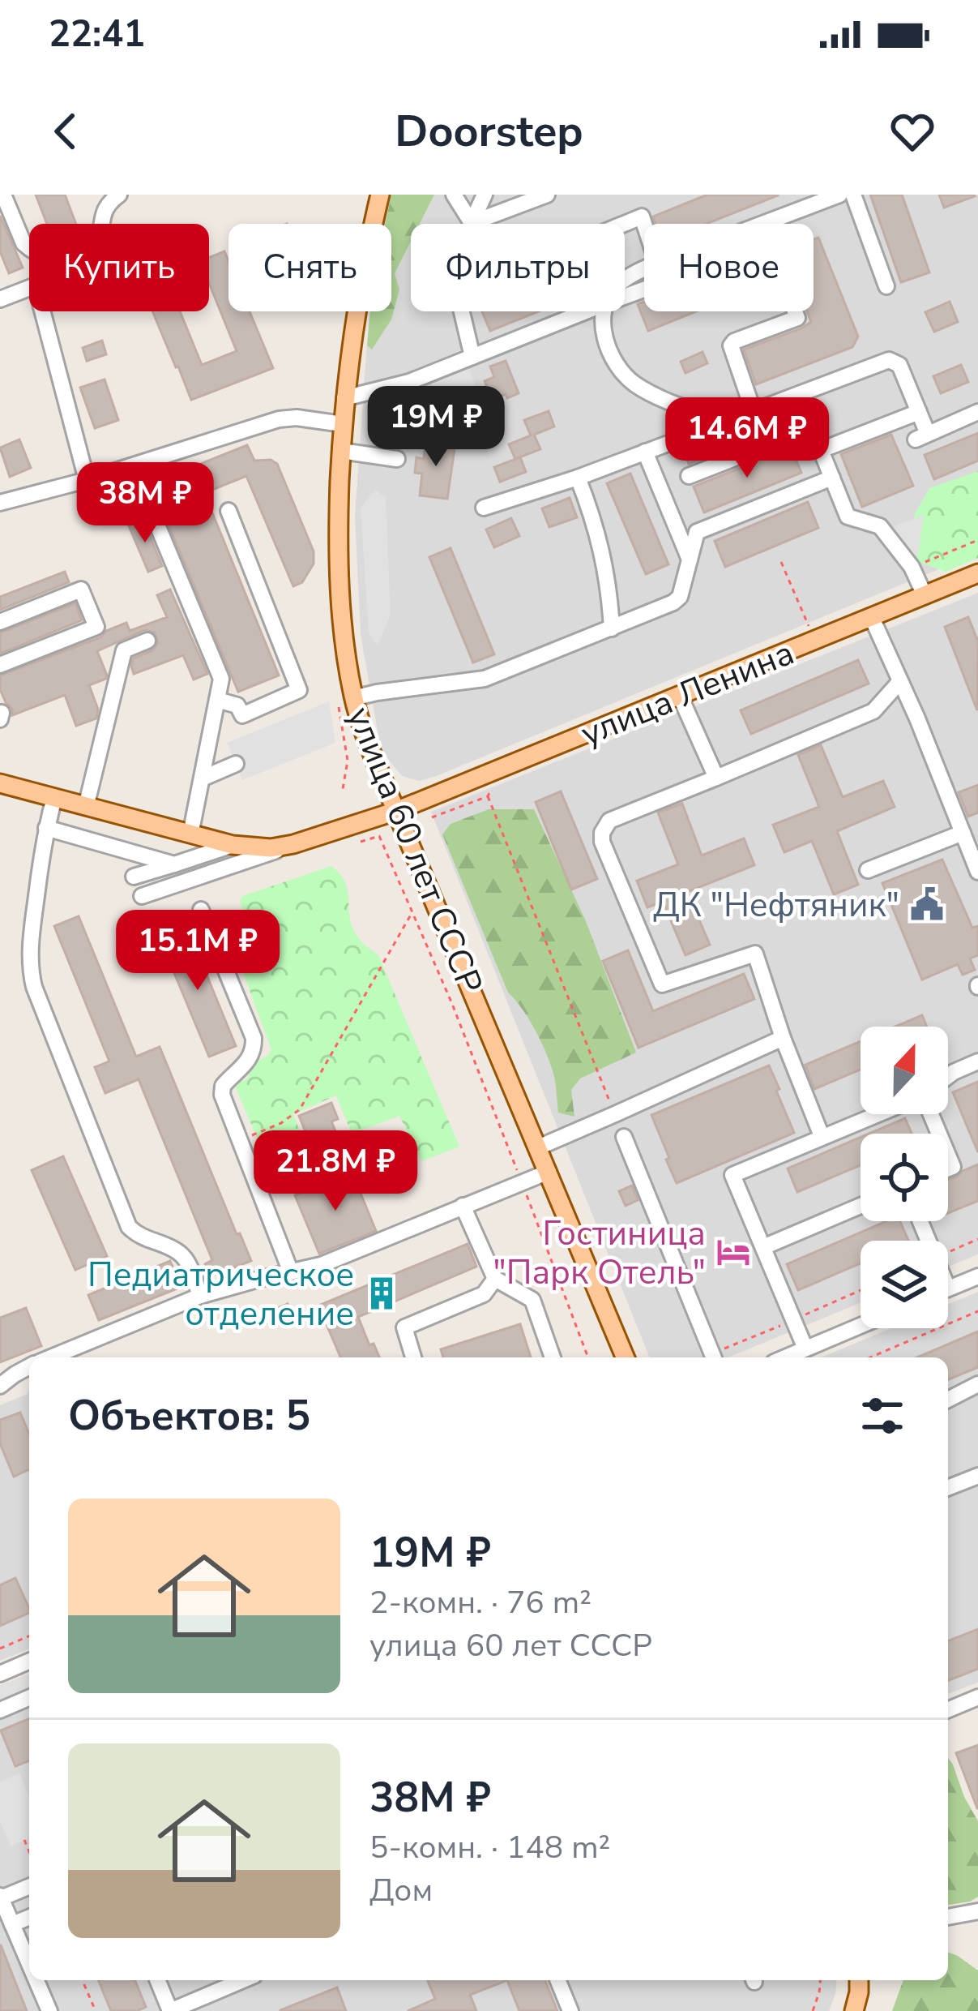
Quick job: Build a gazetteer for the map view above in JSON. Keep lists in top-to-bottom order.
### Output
{
  "streets": {
    "main road": ["улица Ленина", "улица 60 лет СССР"]
  },
  "crossings": [
    ["улица Ленина", "улица 60 лет СССР"]
  ],
  "places": {
    "public building": ["ДК \"Нефтяник\""],
    "hotel": ["Гостиница \"Парк Отель\""],
    "building": ["Педиатрическое отделение"]
  },
  "north": "top",
  "page": {
    "status": "22:41",
    "header": "Doorstep",
    "chip": [
      "Купить",
      "Снять",
      "Фильтры",
      "Новое"
    ],
    "price": [
      "19M ₽",
      "14.6M ₽",
      "38M ₽",
      "15.1M ₽",
      "21.8M ₽"
    ],
    "heading": "Объектов: 5",
    "list": [
      {
        "name": "19M ₽",
        "note": "2-комн. · 76 m² · улица 60 лет СССР"
      },
      {
        "name": "38M ₽",
        "note": "5-комн. · 148 m² · Дом"
      }
    ]
  }
}
